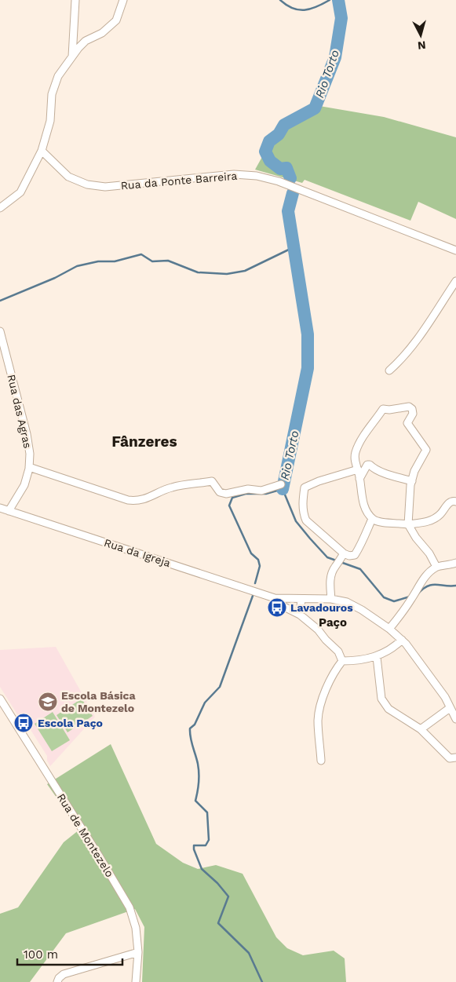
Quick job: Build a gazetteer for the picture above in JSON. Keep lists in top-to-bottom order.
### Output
{
  "streets": {
    "street": [
      "Rua da Ponte Barreira",
      "Rua das Agras",
      "Rua da Igreja",
      "Rua de Montezelo"
    ]
  },
  "crossings": [
    ["Rua das Agras", "Rua da Igreja"]
  ],
  "districts": ["Fânzeres", "Paço"],
  "water": ["Rio Torto"],
  "places": {
    "bus stop": ["Lavadouros", "Escola Paço"],
    "school or university": ["Escola Básica de Montezelo"]
  },
  "scale_bar": "100 m",
  "north": "bottom"
}
